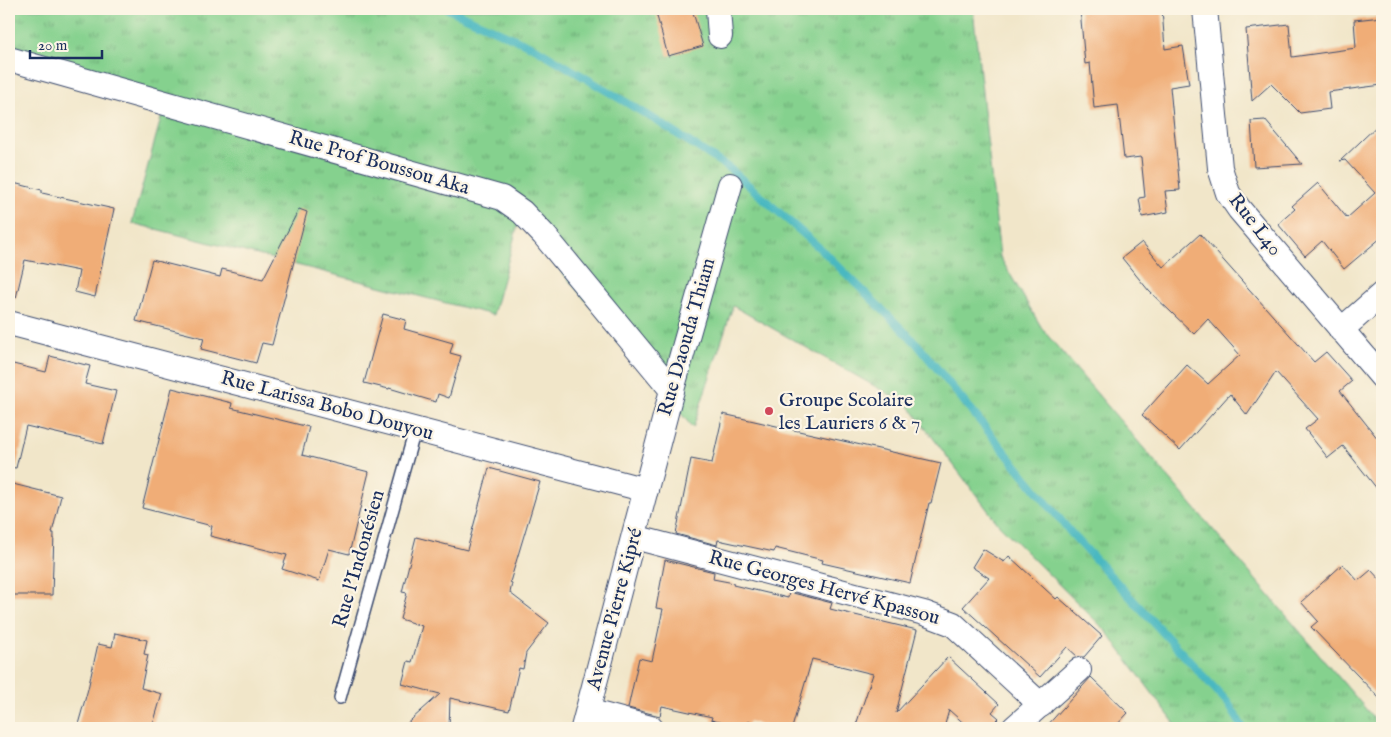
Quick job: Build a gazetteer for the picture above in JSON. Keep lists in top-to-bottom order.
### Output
{
  "streets": {
    "street": [
      "Rue Prof Boussou Aka",
      "Rue L40",
      "Rue Daouda Thiam",
      "Rue Larissa Bobo Douyou",
      "Rue Georges Hervé Kpassou",
      "Avenue Pierre Kipré"
    ],
    "lane": ["Rue l'Indonésien"]
  },
  "crossings": [
    ["Rue Prof Boussou Aka", "Rue Daouda Thiam"],
    ["Rue Daouda Thiam", "Rue Larissa Bobo Douyou"],
    ["Rue Daouda Thiam", "Avenue Pierre Kipré"],
    ["Rue Larissa Bobo Douyou", "Rue l'Indonésien"],
    ["Rue Larissa Bobo Douyou", "Avenue Pierre Kipré"],
    ["Rue Georges Hervé Kpassou", "Avenue Pierre Kipré"]
  ],
  "places": ["Groupe Scolaire les Lauriers 6 & 7"],
  "scale_bar": "20 m"
}
